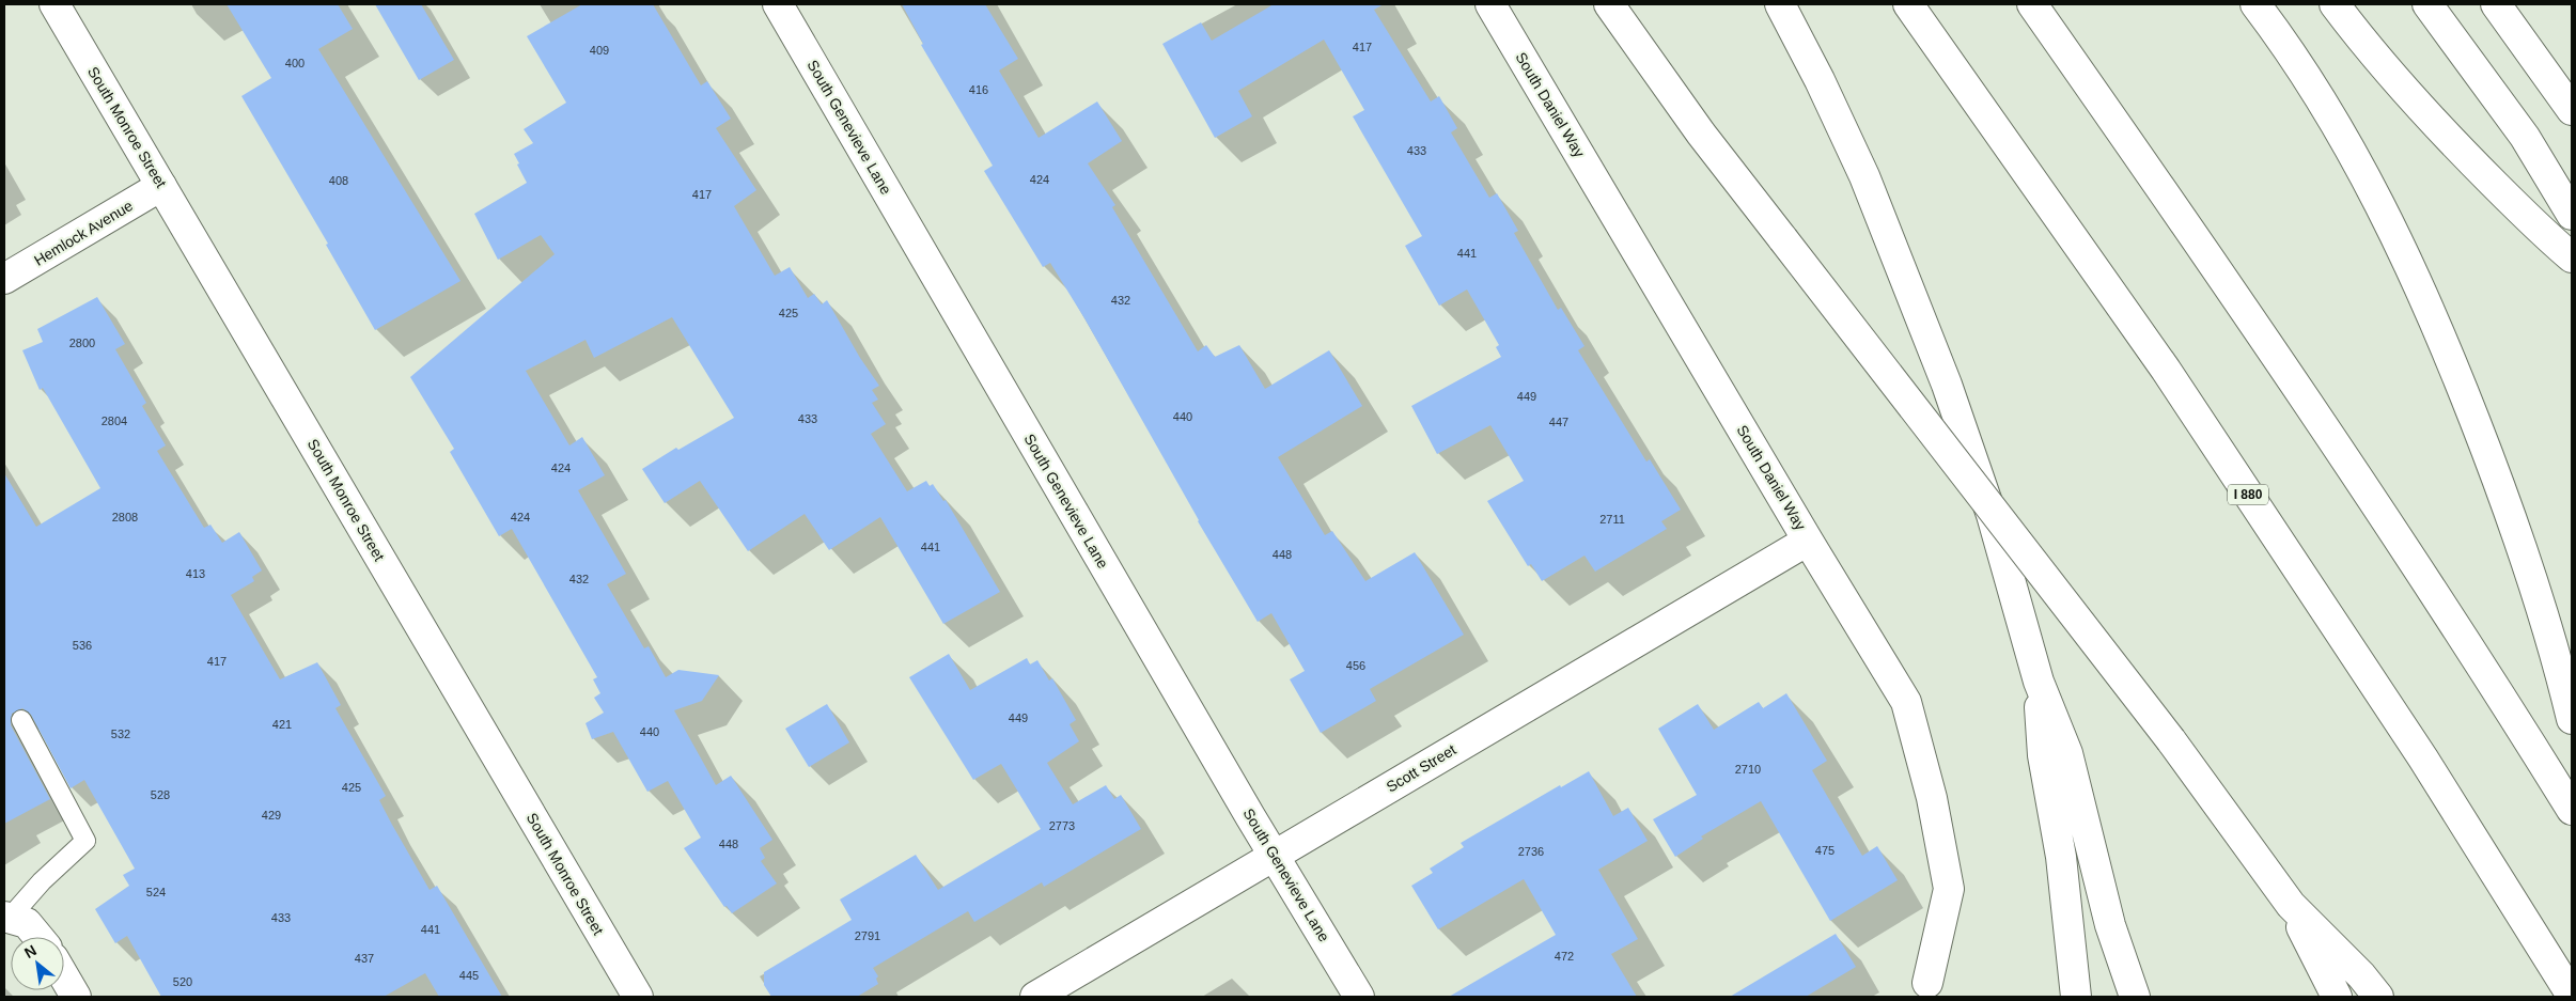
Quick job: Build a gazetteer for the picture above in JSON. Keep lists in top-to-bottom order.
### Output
{
  "streets": {
    "main road": [
      "South Daniel Way",
      "South Monroe Street",
      "South Genevieve Lane",
      "Hemlock Avenue",
      "I 880",
      "Scott Street"
    ]
  },
  "crossings": [
    ["South Daniel Way", "Scott Street"],
    ["South Monroe Street", "Hemlock Avenue"],
    ["South Genevieve Lane", "Scott Street"]
  ],
  "house_numbers": [
    "417",
    "409",
    "400",
    "416",
    "433",
    "424",
    "408",
    "417",
    "441",
    "432",
    "425",
    "2800",
    "449",
    "440",
    "433",
    "2804",
    "447",
    "424",
    "2808",
    "424",
    "2711",
    "441",
    "448",
    "413",
    "432",
    "536",
    "417",
    "456",
    "449",
    "421",
    "440",
    "532",
    "2710",
    "425",
    "528",
    "429",
    "2773",
    "448",
    "475",
    "2736",
    "524",
    "433",
    "441",
    "2791",
    "472",
    "437",
    "445",
    "520"
  ],
  "north": "top left"
}
